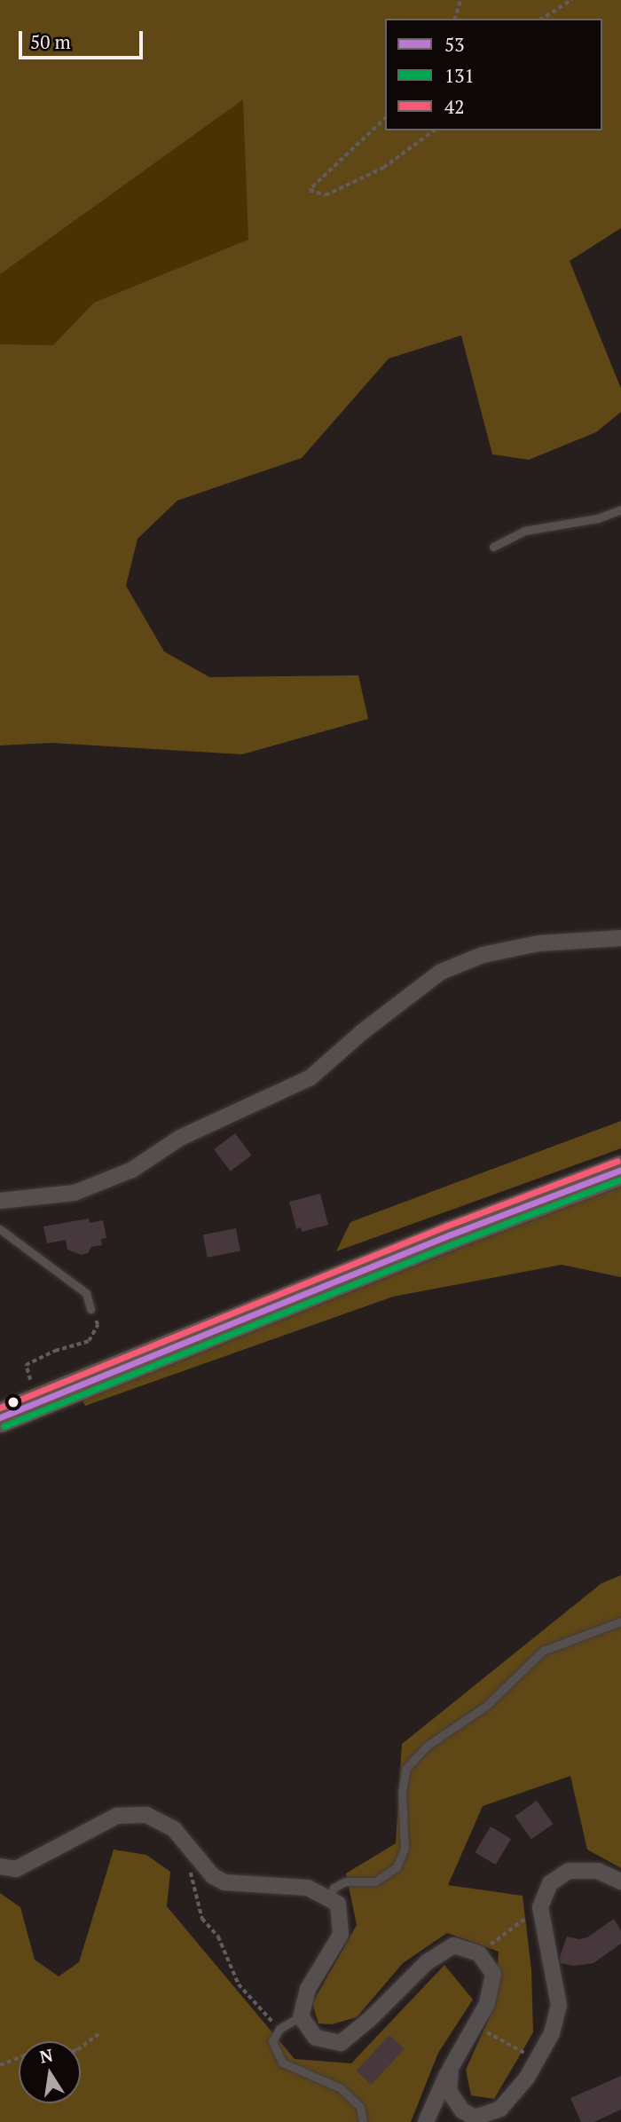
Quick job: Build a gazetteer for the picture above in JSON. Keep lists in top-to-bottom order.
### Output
{
  "lines": ["transit line 42", "transit line 53", "transit line 131"],
  "legend": ["53", "131", "42"],
  "scale_bar": "50 m",
  "north": "top"
}
